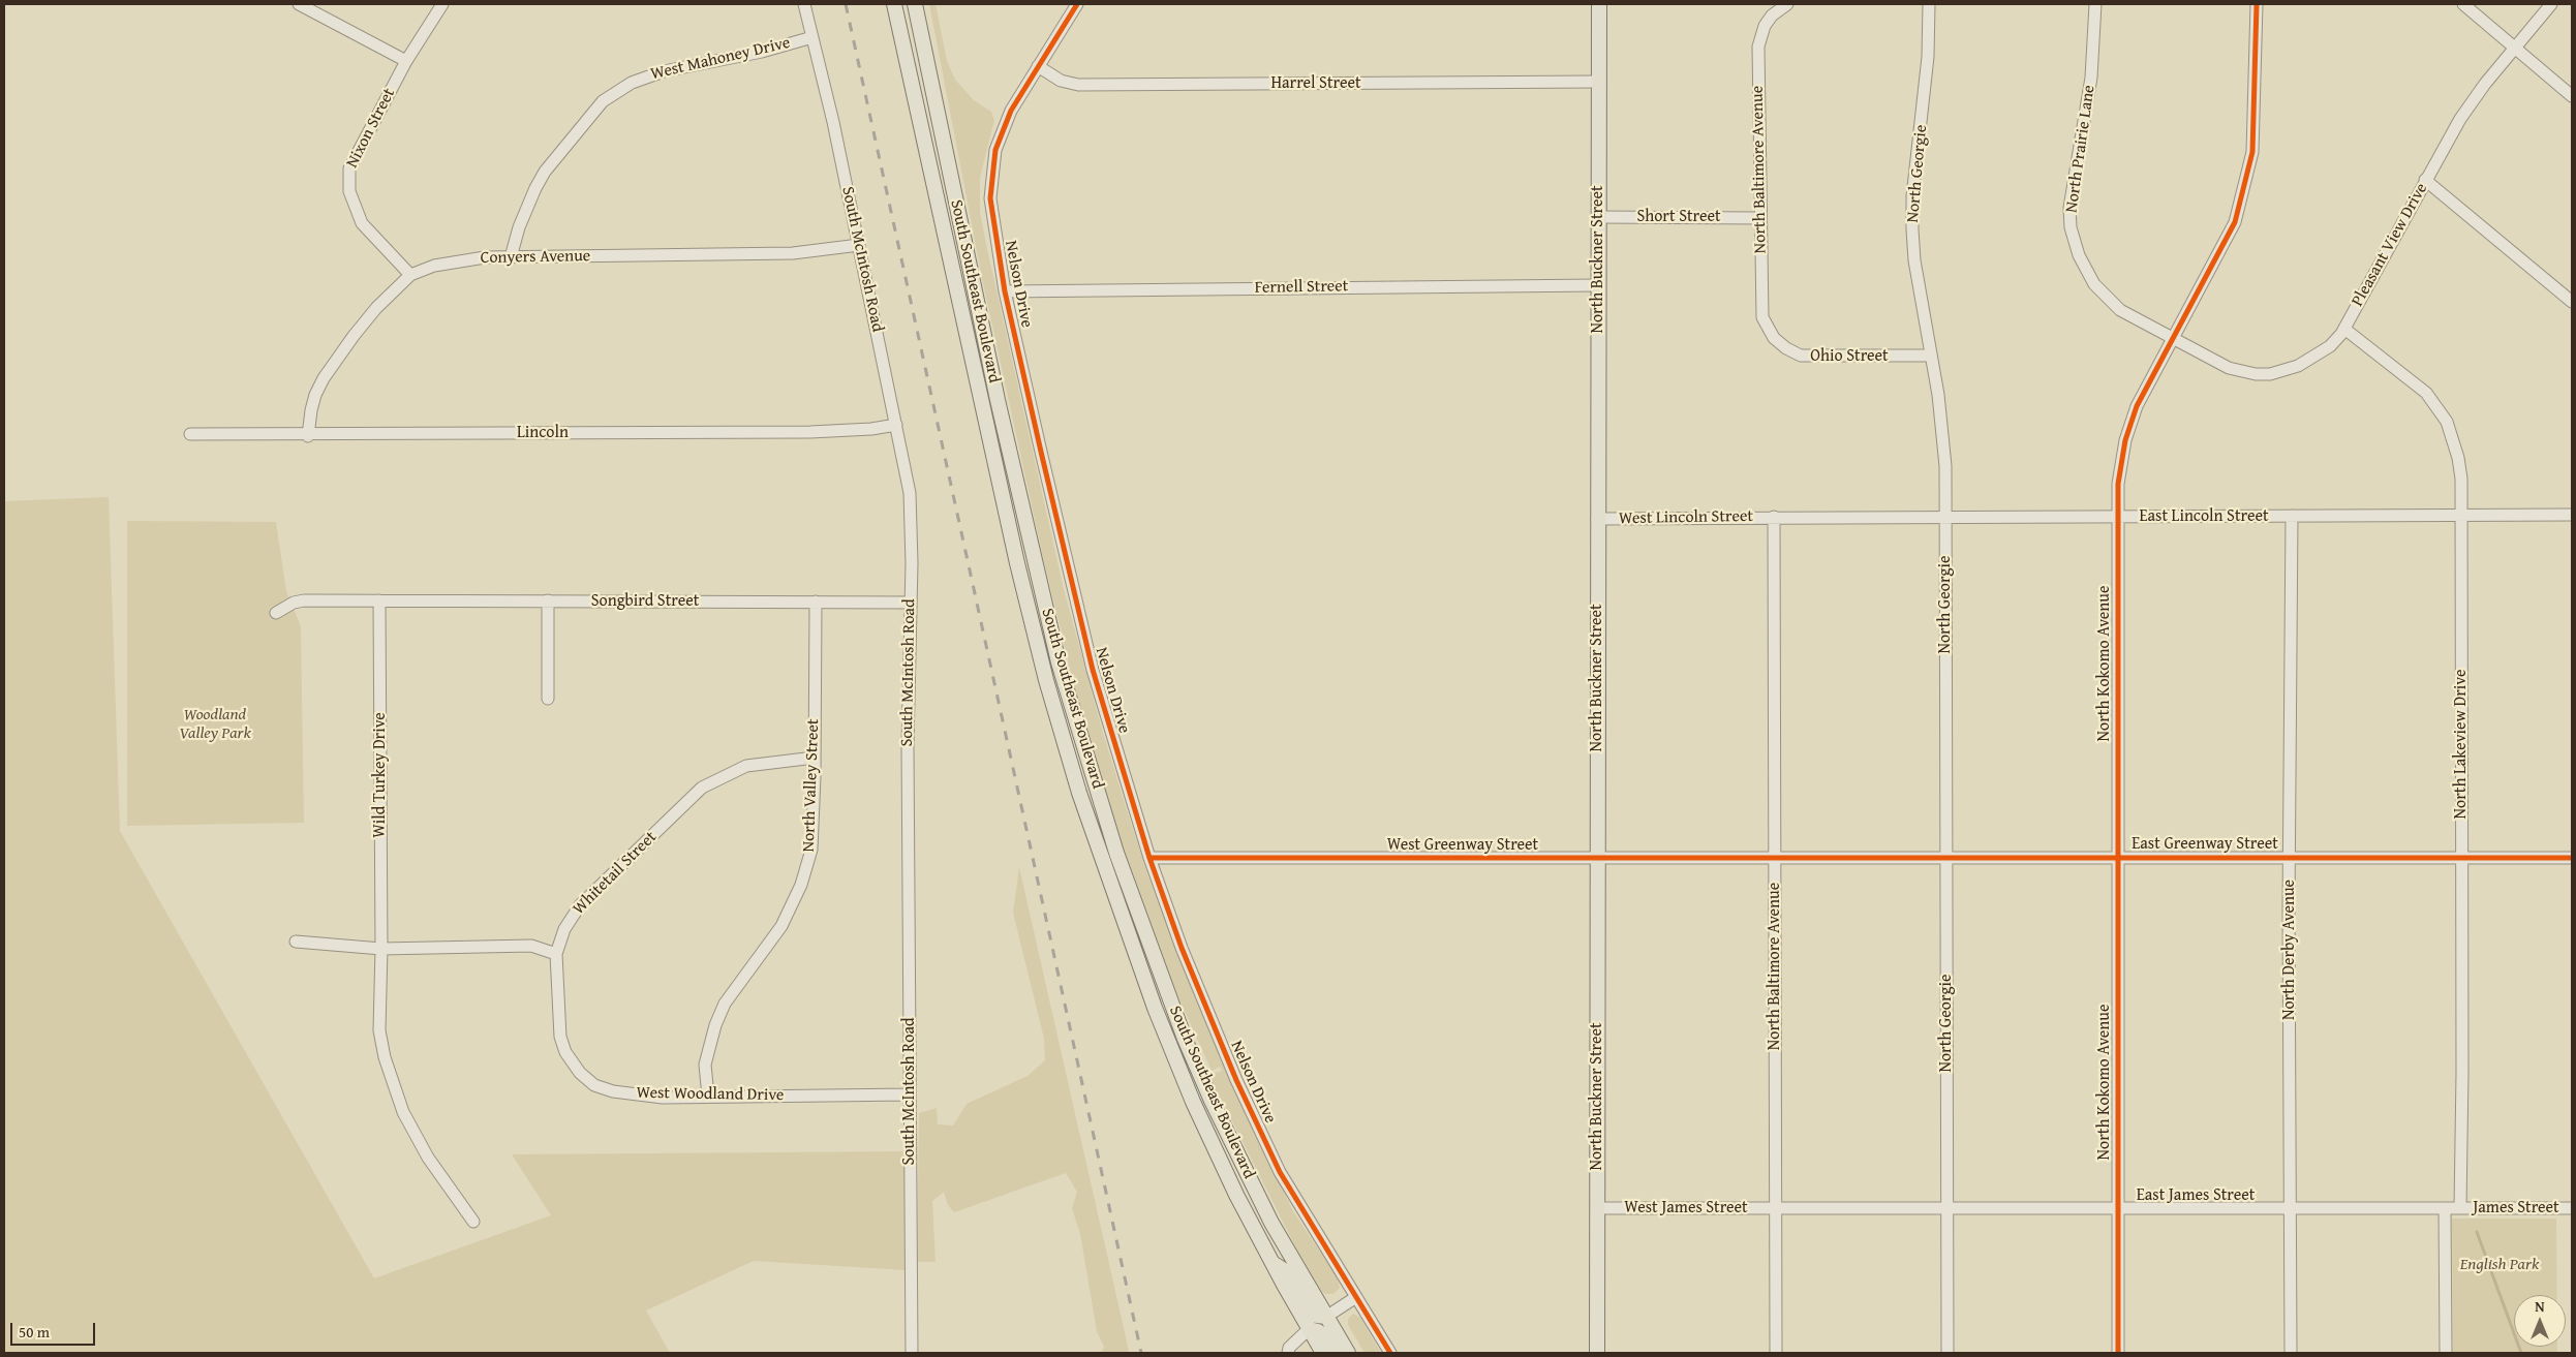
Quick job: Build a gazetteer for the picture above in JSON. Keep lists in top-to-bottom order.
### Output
{
  "streets": {
    "main road": ["North Buckner Street", "South Southeast Boulevard"],
    "street": [
      "West Mahoney Drive",
      "Harrel Street",
      "Nixon Street",
      "North Prairie Lane",
      "North Baltimore Avenue",
      "North Georgie",
      "Short Street",
      "Pleasant View Drive",
      "Conyers Avenue",
      "South McIntosh Road",
      "Nelson Drive",
      "Fernell Street",
      "Ohio Street",
      "Lincoln",
      "East Lincoln Street",
      "West Lincoln Street",
      "Songbird Street",
      "North Kokomo Avenue",
      "North Lakeview Drive",
      "Wild Turkey Drive",
      "North Valley Street",
      "East Greenway Street",
      "West Greenway Street",
      "Whitetail Street",
      "North Derby Avenue",
      "West Woodland Drive",
      "East James Street",
      "West James Street",
      "James Street"
    ]
  },
  "crossings": [
    ["West Mahoney Drive", "Conyers Avenue"],
    ["West Mahoney Drive", "South McIntosh Road"],
    ["Harrel Street", "North Buckner Street"],
    ["Harrel Street", "Nelson Drive"],
    ["Nixon Street", "Conyers Avenue"],
    ["North Prairie Lane", "Pleasant View Drive"],
    ["North Prairie Lane", "North Kokomo Avenue"],
    ["North Baltimore Avenue", "Short Street"],
    ["North Baltimore Avenue", "Ohio Street"],
    ["North Baltimore Avenue", "East Lincoln Street"],
    ["North Baltimore Avenue", "West Lincoln Street"],
    ["North Baltimore Avenue", "East Greenway Street"],
    ["North Baltimore Avenue", "West Greenway Street"],
    ["North Baltimore Avenue", "East James Street"],
    ["North Baltimore Avenue", "West James Street"],
    ["North Georgie", "Ohio Street"],
    ["North Georgie", "East Lincoln Street"],
    ["North Georgie", "East Greenway Street"],
    ["North Georgie", "East James Street"],
    ["Short Street", "North Buckner Street"],
    ["Pleasant View Drive", "North Kokomo Avenue"],
    ["Pleasant View Drive", "North Lakeview Drive"],
    ["Conyers Avenue", "South McIntosh Road"],
    ["Conyers Avenue", "Lincoln"],
    ["South McIntosh Road", "Lincoln"],
    ["South McIntosh Road", "Songbird Street"],
    ["South McIntosh Road", "West Woodland Drive"],
    ["North Buckner Street", "Fernell Street"],
    ["North Buckner Street", "West Lincoln Street"],
    ["North Buckner Street", "West Greenway Street"],
    ["North Buckner Street", "West James Street"],
    ["Nelson Drive", "Fernell Street"],
    ["Nelson Drive", "West Greenway Street"],
    ["East Lincoln Street", "West Lincoln Street"],
    ["East Lincoln Street", "North Kokomo Avenue"],
    ["East Lincoln Street", "North Lakeview Drive"],
    ["East Lincoln Street", "North Derby Avenue"],
    ["Songbird Street", "Wild Turkey Drive"],
    ["Songbird Street", "North Valley Street"],
    ["North Kokomo Avenue", "East Greenway Street"],
    ["North Kokomo Avenue", "East James Street"],
    ["North Lakeview Drive", "East Greenway Street"],
    ["North Lakeview Drive", "East James Street"],
    ["North Lakeview Drive", "James Street"],
    ["North Valley Street", "Whitetail Street"],
    ["North Valley Street", "West Woodland Drive"],
    ["East Greenway Street", "West Greenway Street"],
    ["East Greenway Street", "North Derby Avenue"],
    ["Whitetail Street", "West Woodland Drive"],
    ["North Derby Avenue", "East James Street"],
    ["East James Street", "West James Street"],
    ["East James Street", "James Street"]
  ],
  "parks": ["Woodland Valley Park", "English Park"],
  "scale_bar": "50 m",
  "north": "top"
}
